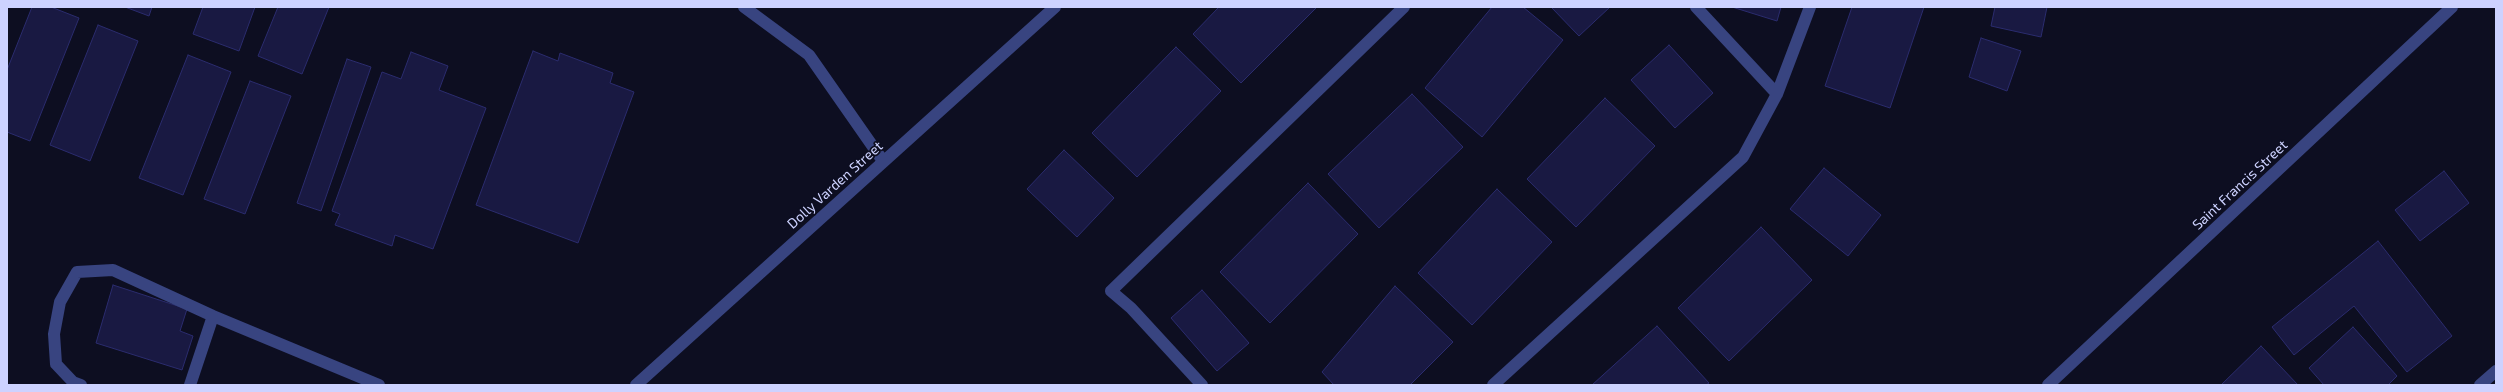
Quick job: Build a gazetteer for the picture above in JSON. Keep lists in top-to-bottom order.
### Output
{
  "streets": {
    "street": ["Dolly Varden Street", "Saint Francis Street"]
  }
}
